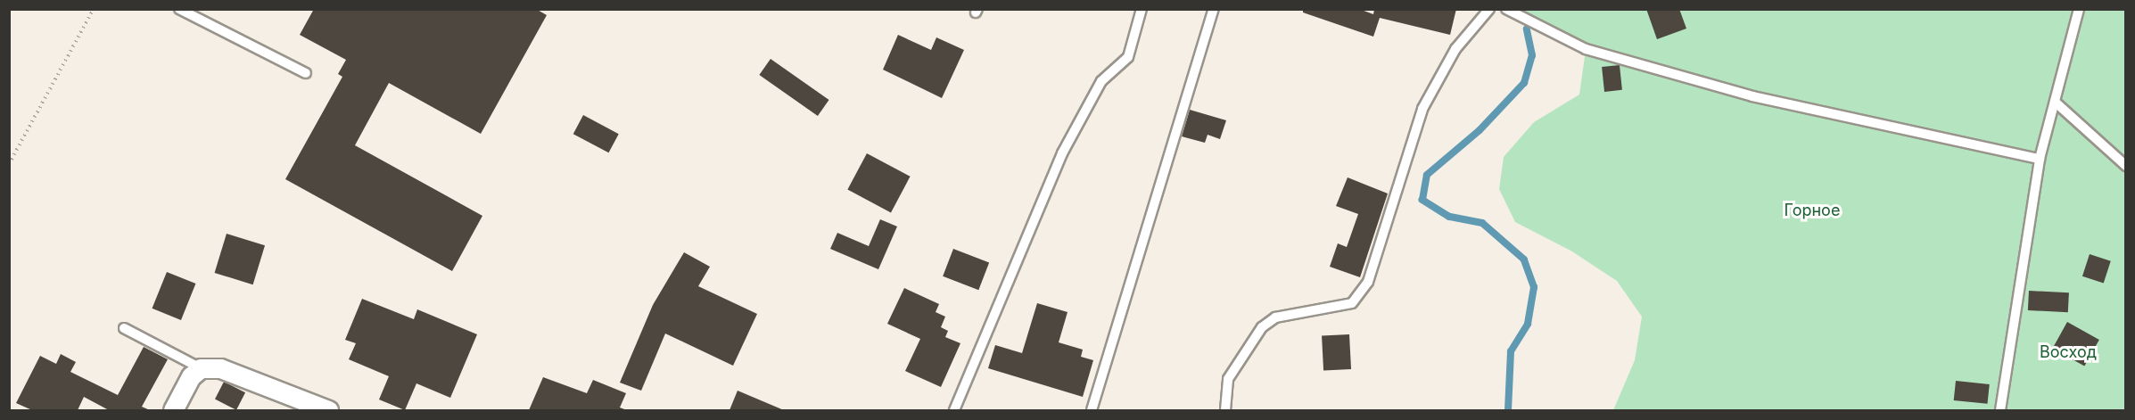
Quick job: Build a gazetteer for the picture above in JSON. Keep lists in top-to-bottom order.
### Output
{
  "parks": ["Горное", "Восход"]
}
